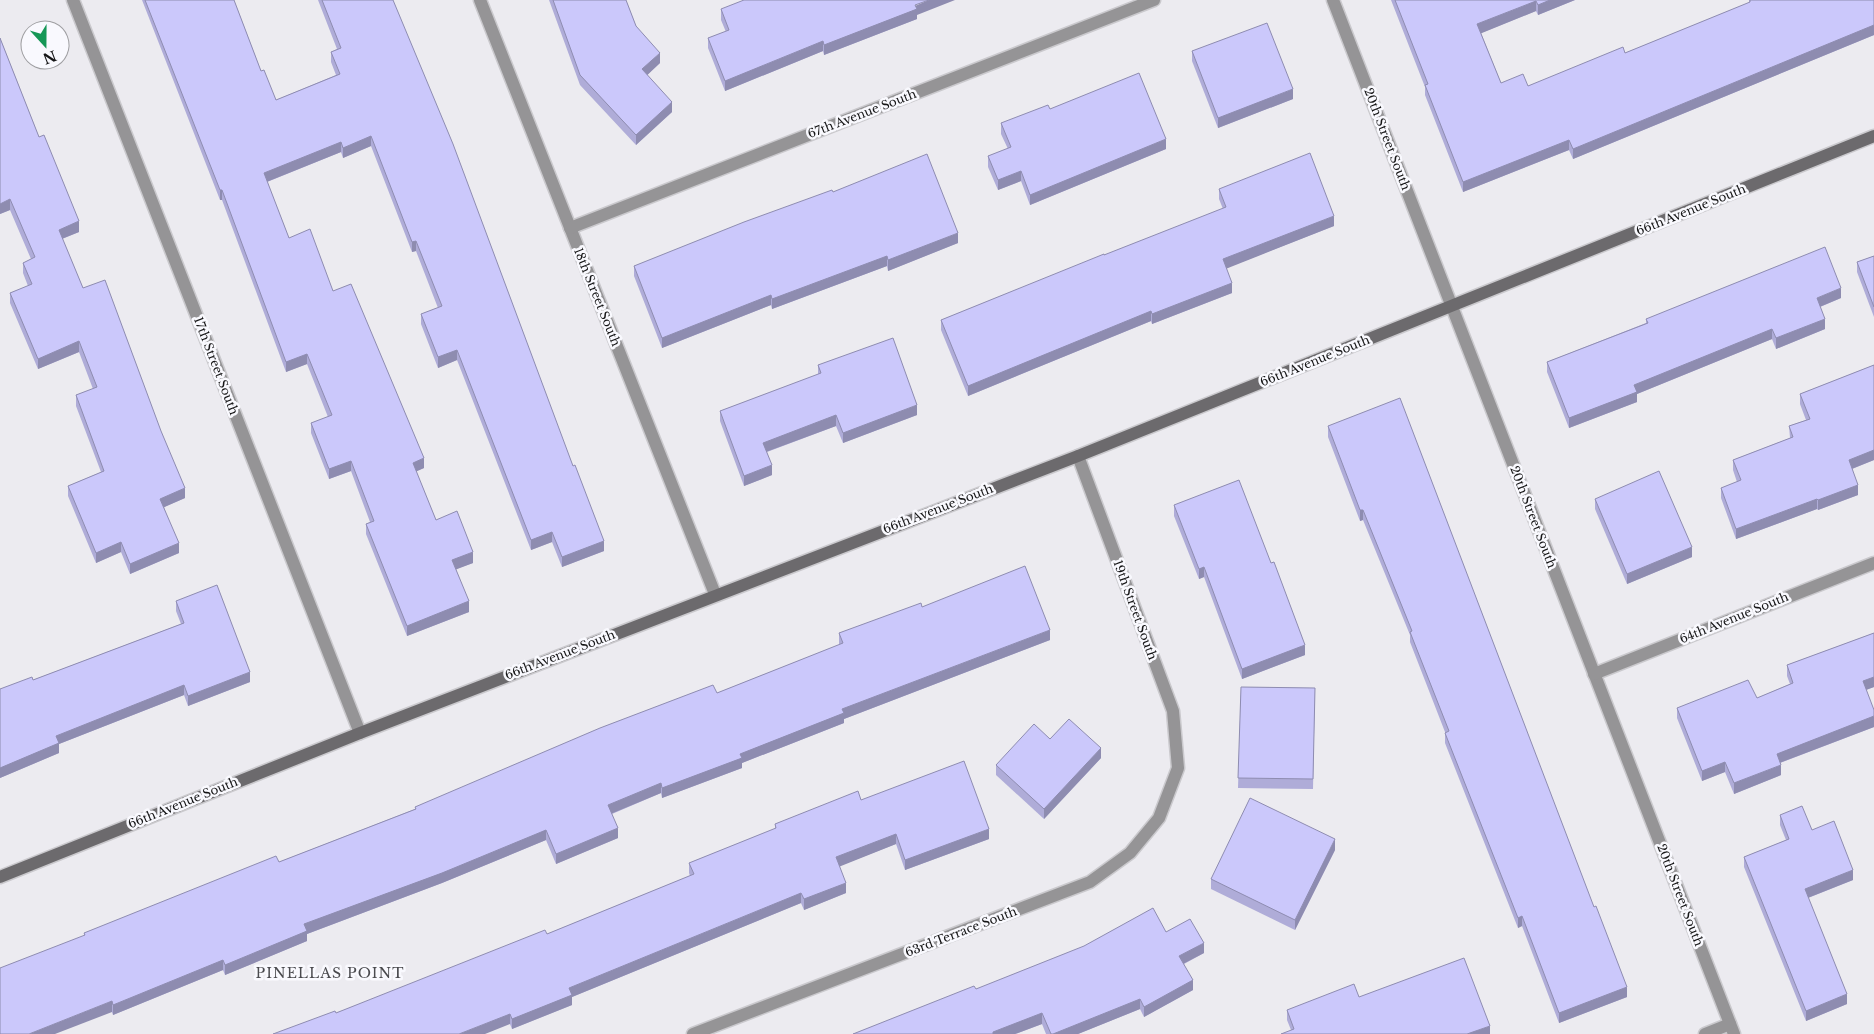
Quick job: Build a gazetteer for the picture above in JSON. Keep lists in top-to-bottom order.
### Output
{
  "streets": {
    "street": [
      "67th Avenue South",
      "20th Street South",
      "66th Avenue South",
      "18th Street South",
      "17th Street South",
      "19th Street South",
      "64th Avenue South",
      "63rd Terrace South"
    ]
  },
  "crossings": [
    ["67th Avenue South", "18th Street South"],
    ["20th Street South", "66th Avenue South"],
    ["20th Street South", "64th Avenue South"],
    ["66th Avenue South", "18th Street South"],
    ["66th Avenue South", "17th Street South"],
    ["66th Avenue South", "19th Street South"],
    ["19th Street South", "63rd Terrace South"]
  ],
  "districts": ["PINELLAS POINT"],
  "north": "bottom"
}
